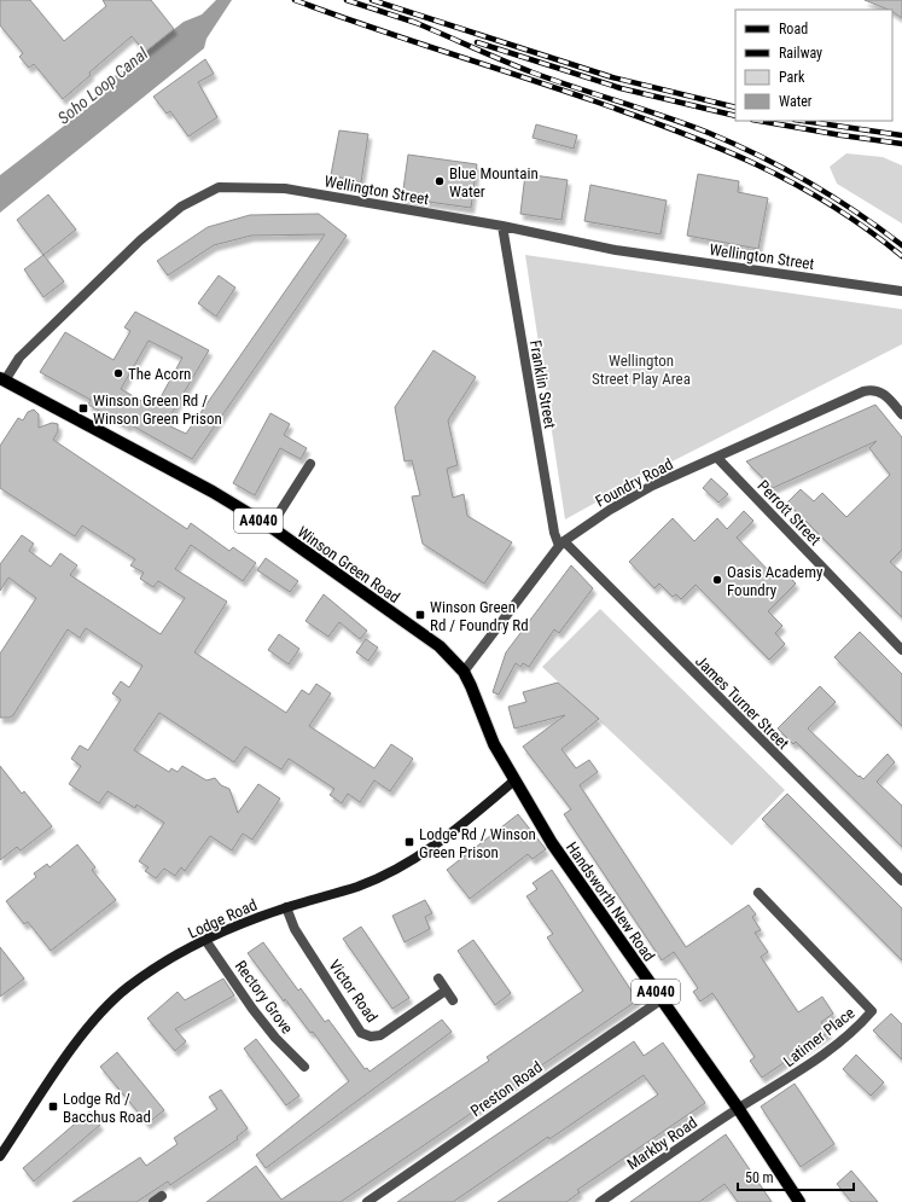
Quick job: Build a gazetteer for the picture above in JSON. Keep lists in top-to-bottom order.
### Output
{
  "streets": {
    "main road": ["A4040", "Winson Green Road", "Handsworth New Road"],
    "street": [
      "Wellington Street",
      "Franklin Street",
      "Foundry Road",
      "Perrott Street",
      "James Turner Street",
      "Lodge Road",
      "Victor Road",
      "Rectory Grove",
      "Latimer Place",
      "Preston Road",
      "Markby Road"
    ]
  },
  "crossings": [
    ["Wellington Street", "Franklin Street"],
    ["Wellington Street", "Winson Green Road"],
    ["Franklin Street", "Foundry Road"],
    ["Franklin Street", "James Turner Street"],
    ["Foundry Road", "Perrott Street"],
    ["Foundry Road", "Winson Green Road"],
    ["Foundry Road", "James Turner Street"],
    ["Winson Green Road", "Handsworth New Road"],
    ["Handsworth New Road", "Lodge Road"],
    ["Handsworth New Road", "Latimer Place"],
    ["Handsworth New Road", "Preston Road"],
    ["Handsworth New Road", "Markby Road"],
    ["Lodge Road", "Victor Road"],
    ["Lodge Road", "Rectory Grove"],
    ["Latimer Place", "Markby Road"]
  ],
  "water": ["Soho Loop Canal"],
  "parks": ["Wellington Street Play Area"],
  "places": {
    "other": ["Blue Mountain Water", "The Acorn", "Oasis Academy Foundry"],
    "transit": [
      "Winson Green Rd / Winson Green Prison",
      "Winson Green Rd / Foundry Rd",
      "Lodge Rd / Winson Green Prison",
      "Lodge Rd / Bacchus Road"
    ]
  },
  "legend": [
    "Road",
    "Railway",
    "Park",
    "Water"
  ],
  "scale_bar": "50 m"
}
